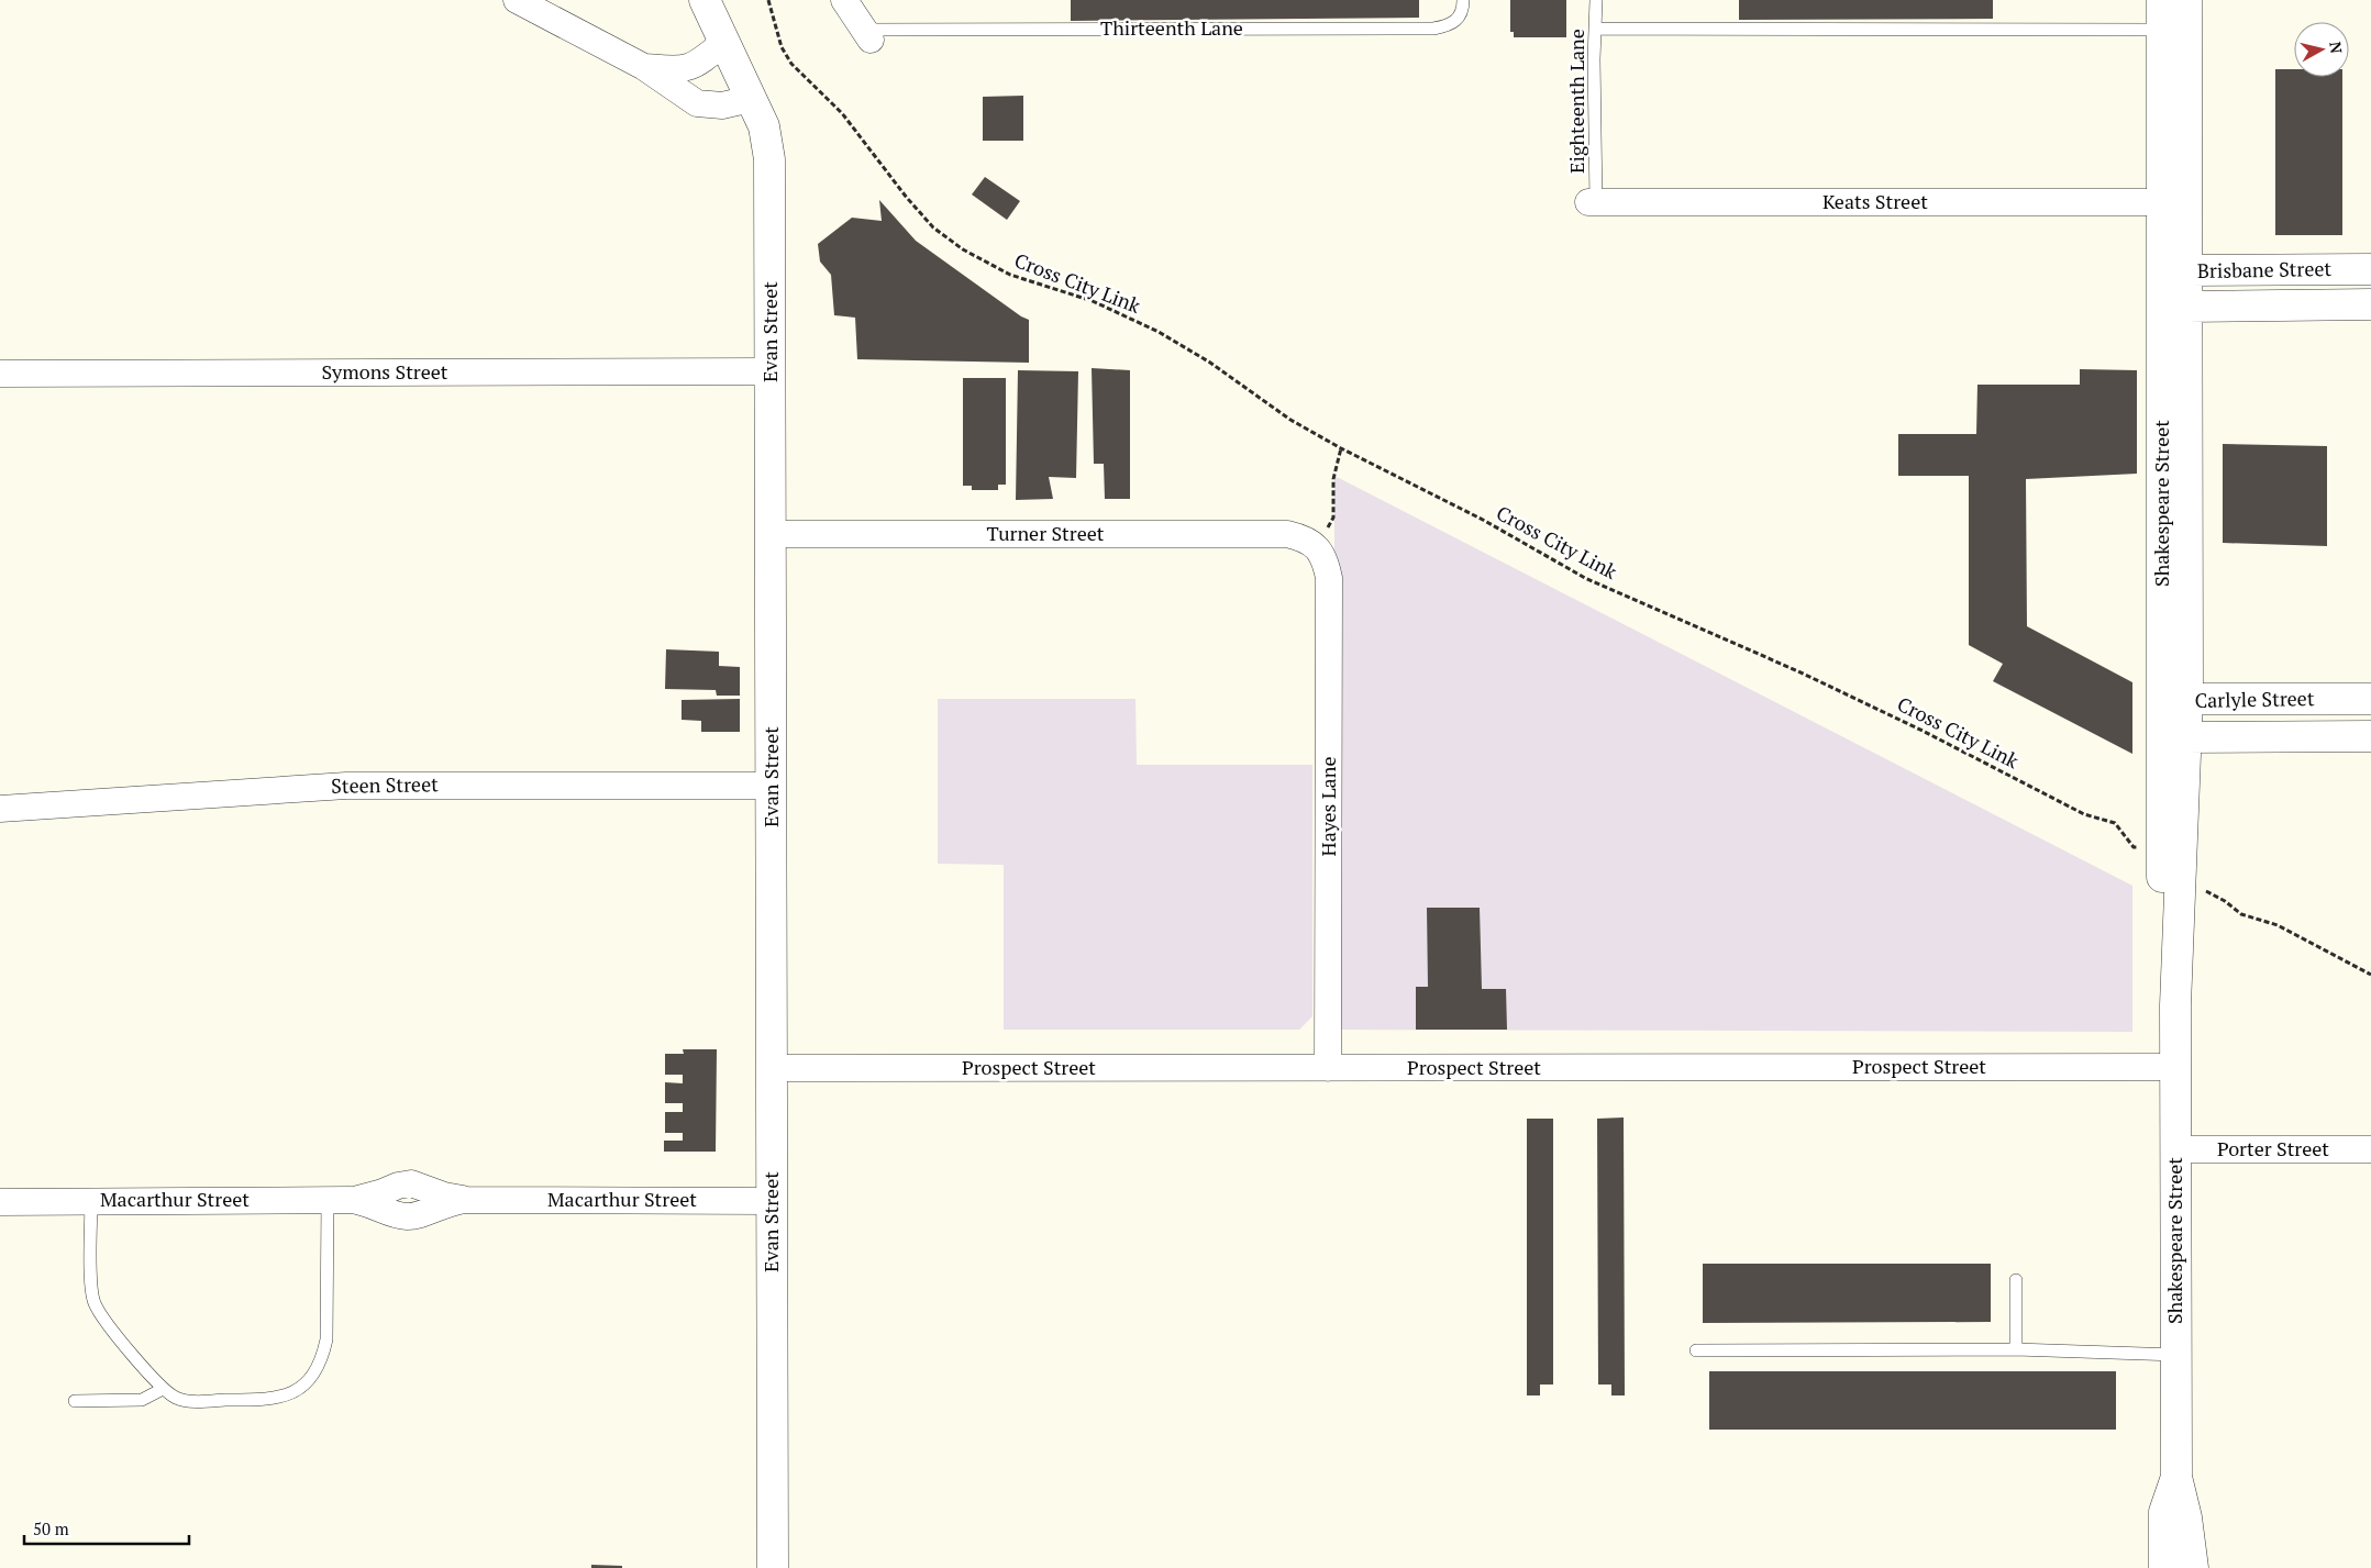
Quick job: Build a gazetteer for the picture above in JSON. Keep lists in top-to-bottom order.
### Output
{
  "streets": {
    "street": [
      "Thirteenth Lane",
      "Keats Street",
      "Brisbane Street",
      "Evan Street",
      "Symons Street",
      "Shakespeare Street",
      "Turner Street",
      "Carlyle Street",
      "Steen Street",
      "Hayes Lane",
      "Prospect Street",
      "Porter Street",
      "Macarthur Street"
    ],
    "lane": ["Eighteenth Lane"],
    "path": ["Cross City Link"]
  },
  "crossings": [
    ["Eighteenth Lane", "Keats Street"],
    ["Keats Street", "Shakespeare Street"],
    ["Brisbane Street", "Shakespeare Street"],
    ["Cross City Link", "Shakespeare Street"],
    ["Evan Street", "Symons Street"],
    ["Evan Street", "Turner Street"],
    ["Evan Street", "Steen Street"],
    ["Evan Street", "Prospect Street"],
    ["Evan Street", "Macarthur Street"],
    ["Shakespeare Street", "Carlyle Street"],
    ["Shakespeare Street", "Prospect Street"],
    ["Shakespeare Street", "Porter Street"],
    ["Turner Street", "Hayes Lane"],
    ["Hayes Lane", "Prospect Street"]
  ],
  "scale_bar": "50 m",
  "north": "right"
}
